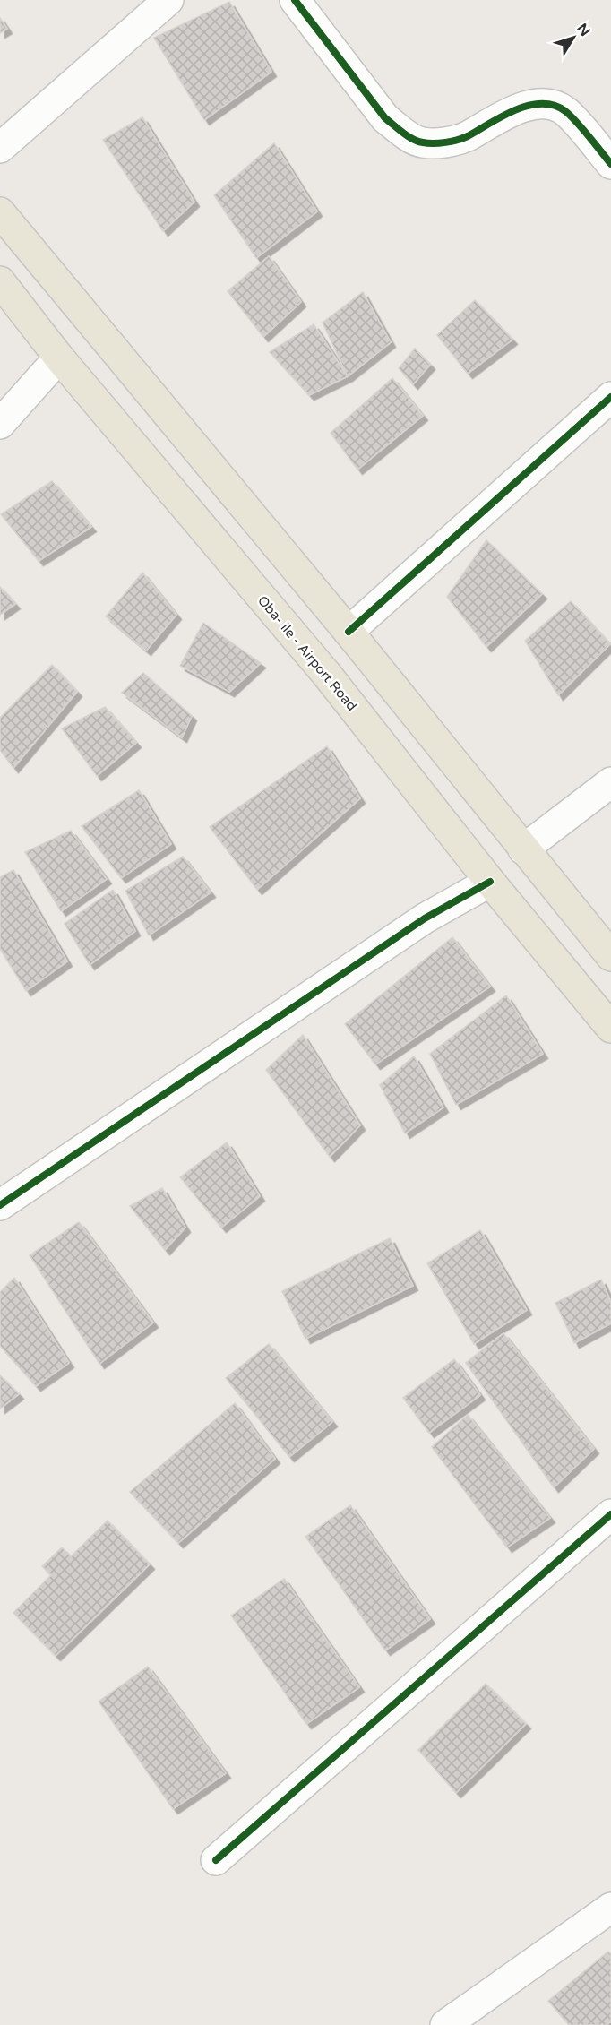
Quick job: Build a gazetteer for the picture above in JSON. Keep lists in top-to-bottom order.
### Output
{
  "streets": {
    "main road": ["Oba- ile - Airport Road"]
  },
  "north": "top right"
}
